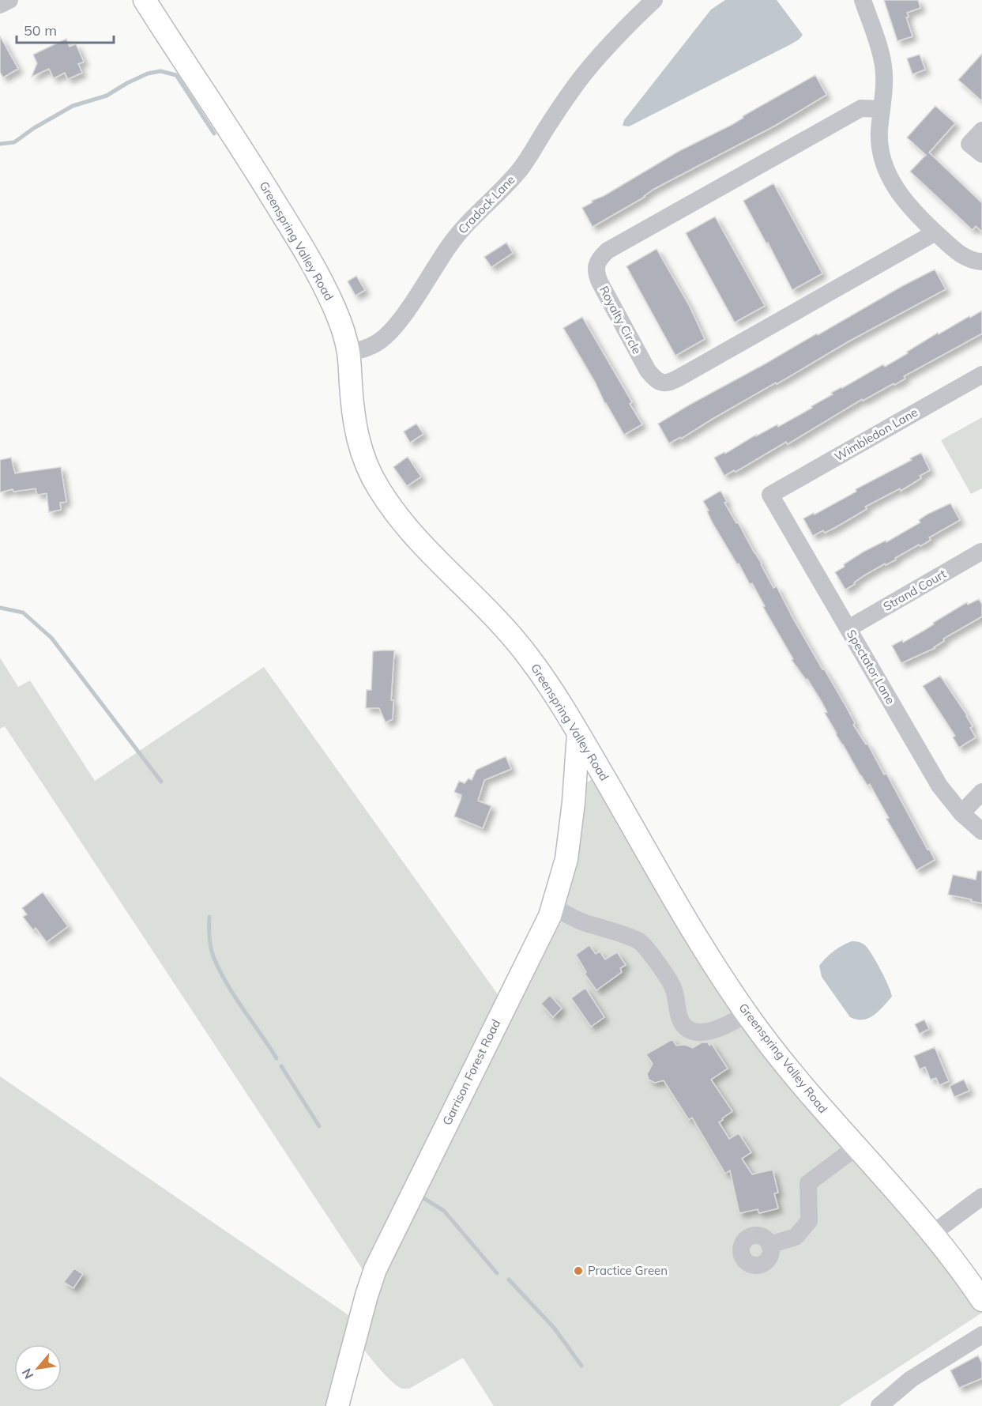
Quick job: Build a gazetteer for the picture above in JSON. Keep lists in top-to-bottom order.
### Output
{
  "streets": {
    "main road": ["Greenspring Valley Road", "Garrison Forest Road"],
    "street": [
      "Cradock Lane",
      "Royalty Circle",
      "Wimbledon Lane",
      "Strand Court",
      "Spectator Lane"
    ]
  },
  "crossings": [
    ["Cradock Lane", "Greenspring Valley Road"],
    ["Greenspring Valley Road", "Garrison Forest Road"],
    ["Wimbledon Lane", "Spectator Lane"],
    ["Strand Court", "Spectator Lane"]
  ],
  "places": ["Practice Green"],
  "scale_bar": "50 m",
  "north": "bottom left"
}
